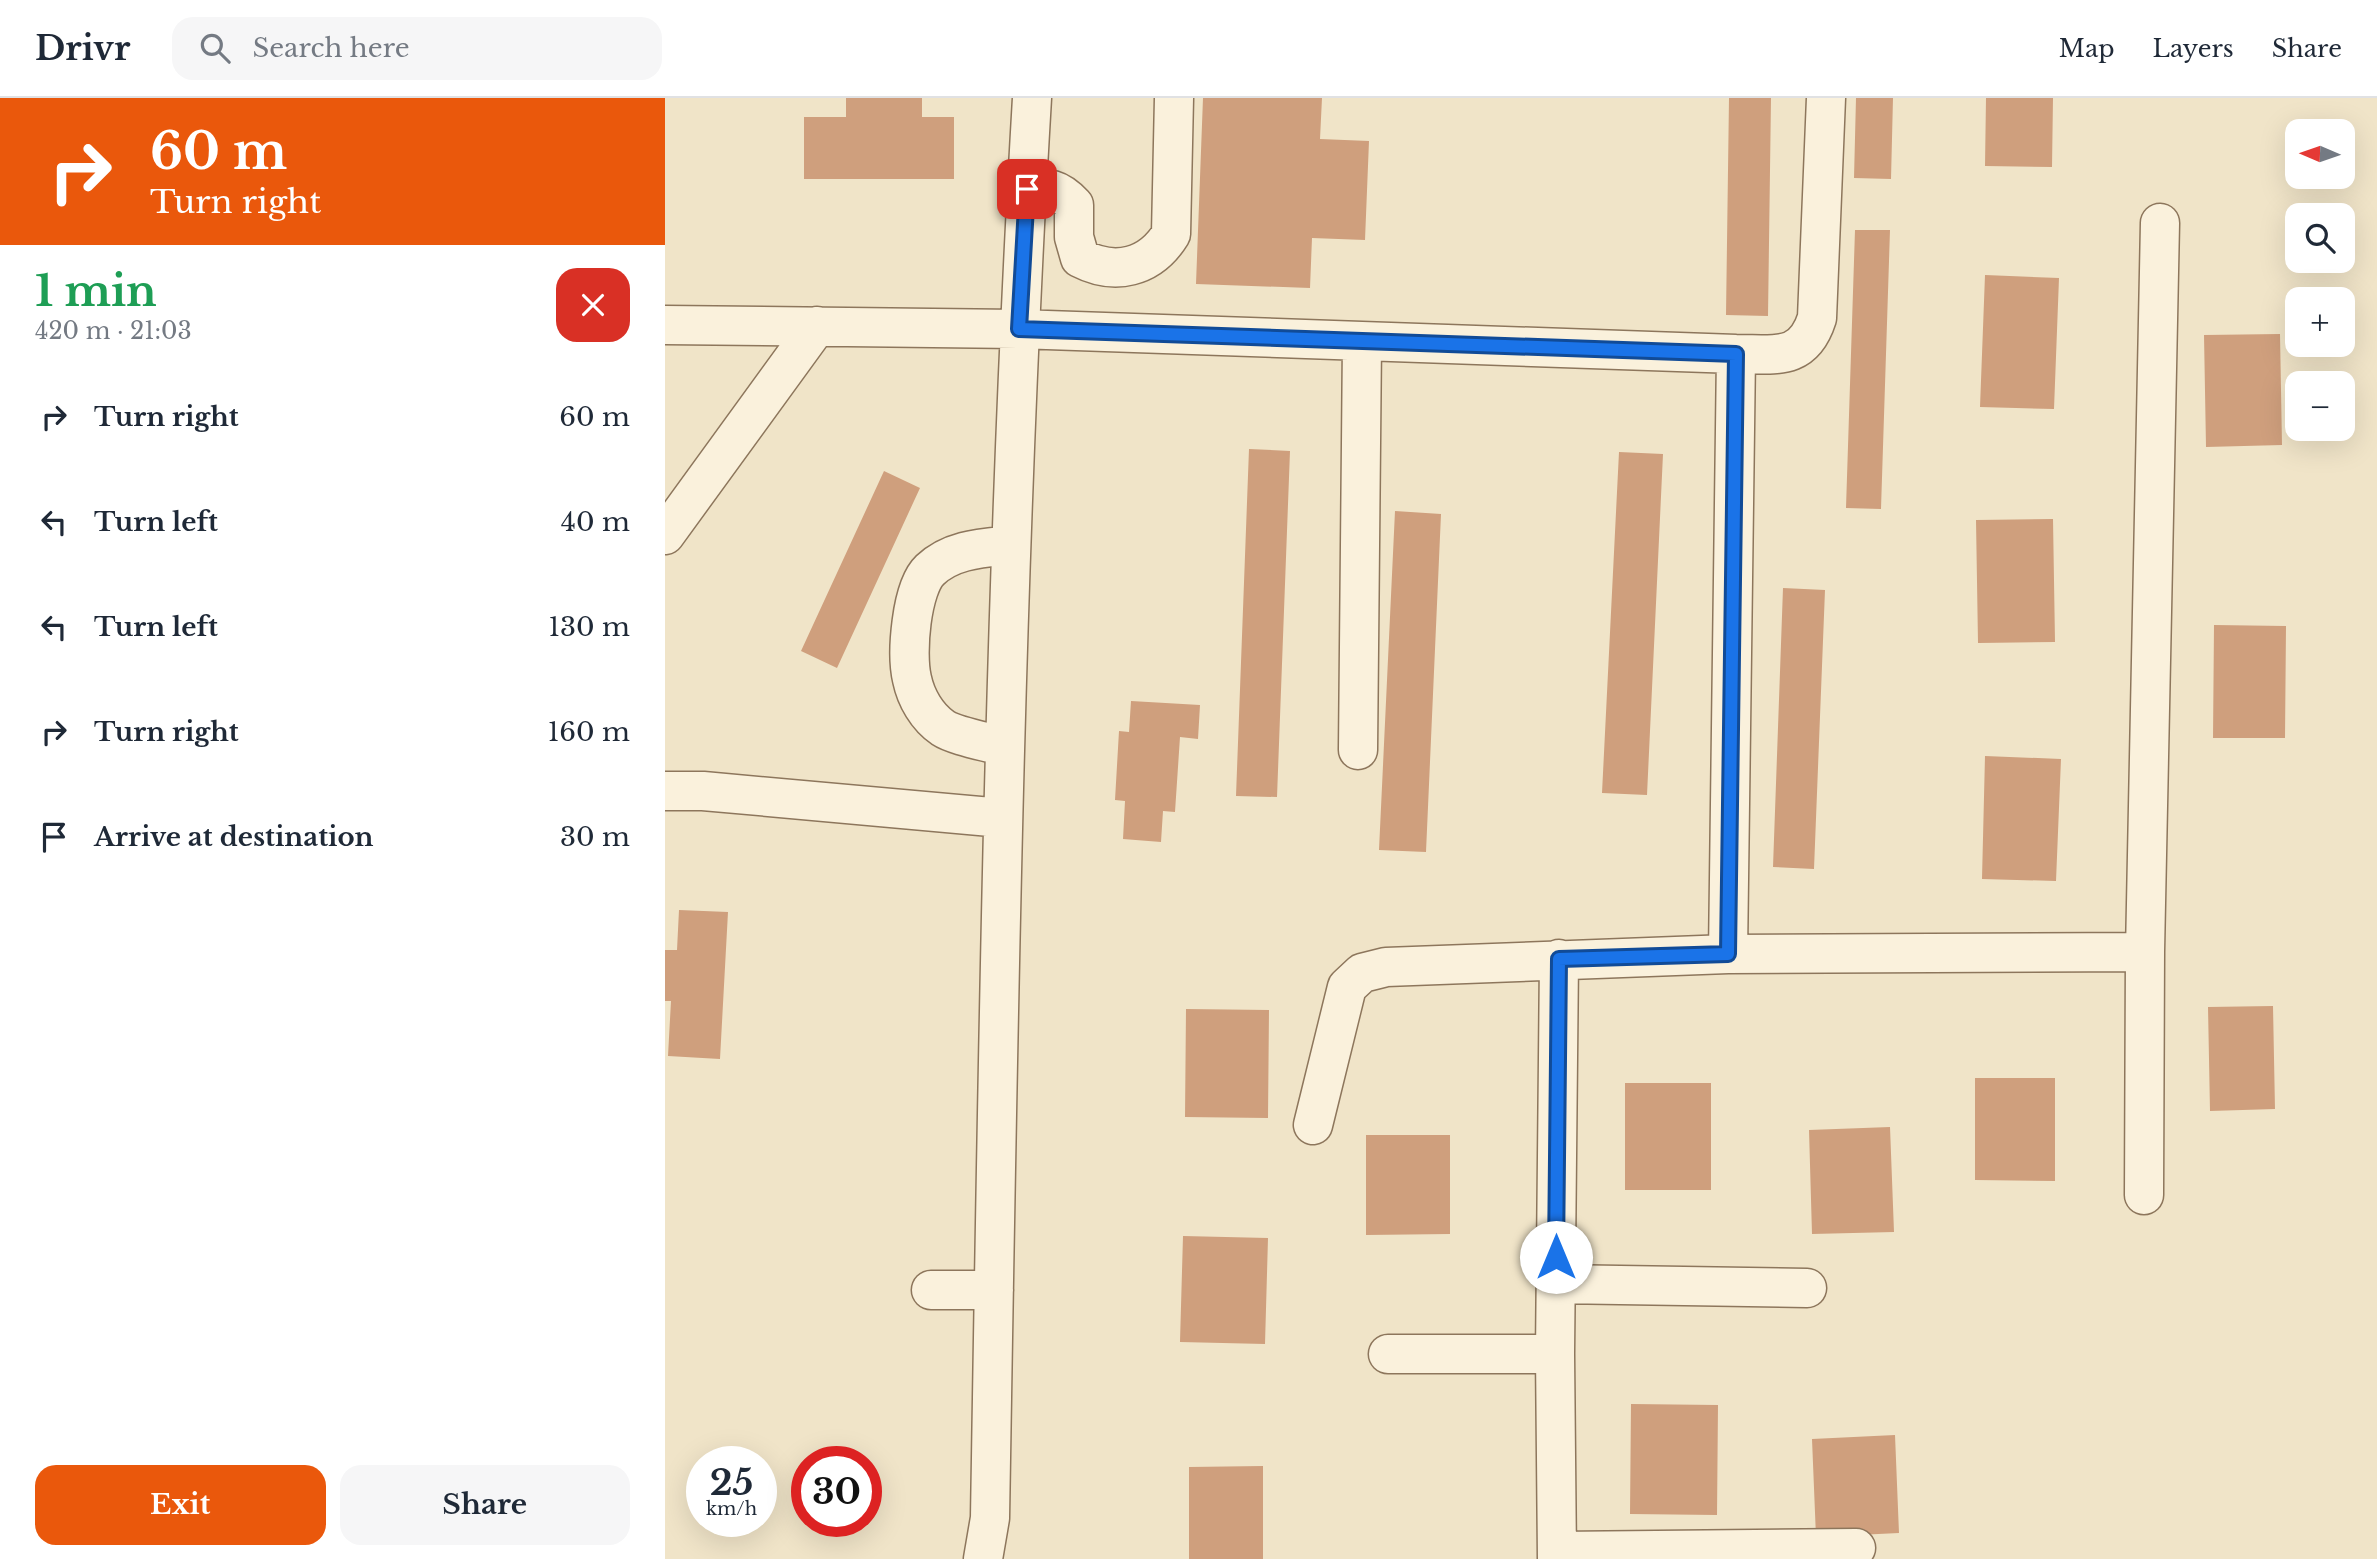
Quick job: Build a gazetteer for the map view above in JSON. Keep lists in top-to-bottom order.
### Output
{
  "north": "left",
  "page": {
    "header": "Drivr",
    "search": "Search here",
    "nav": ["Map", "Layers", "Share"],
    "turn": ["60 m", "Turn right"],
    "map_buttons": ["+", "−"],
    "heading": ["1 min", "420 m · 21:03"],
    "list": [
      {
        "name": "Turn right",
        "value": "60 m"
      },
      {
        "name": "Turn left",
        "value": "40 m"
      },
      {
        "name": "Turn left",
        "value": "130 m"
      },
      {
        "name": "Turn right",
        "value": "160 m"
      },
      {
        "name": "Arrive at destination",
        "value": "30 m"
      }
    ],
    "speed": "25 km/h",
    "limit": "30",
    "buttons": ["Exit", "Share"]
  }
}
